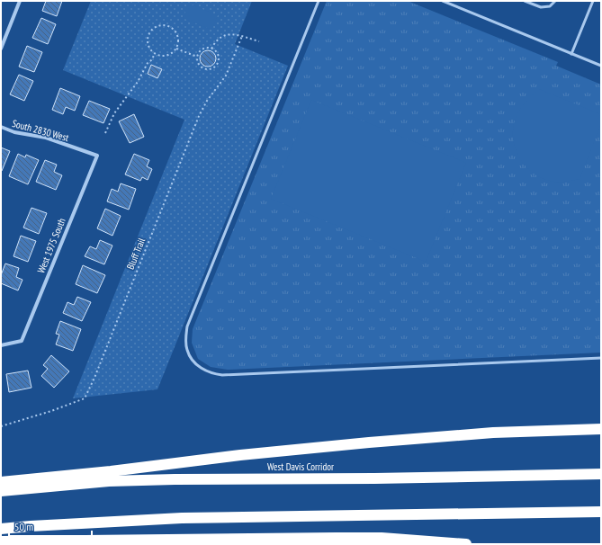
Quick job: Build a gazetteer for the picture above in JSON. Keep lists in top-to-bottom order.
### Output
{
  "streets": {
    "highway": ["West Davis Corridor"],
    "street": ["South 2830 West", "West 1975 South"],
    "path": ["Bluff Trail"]
  },
  "crossings": [
    ["South 2830 West", "West 1975 South"]
  ],
  "scale_bar": "50 m"
}
